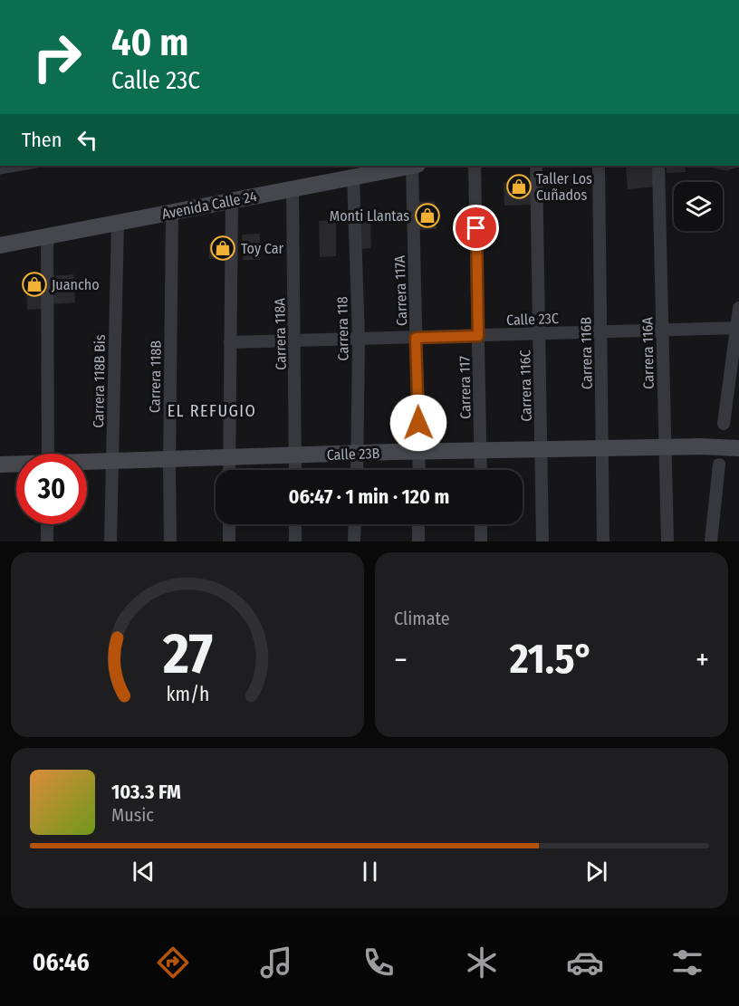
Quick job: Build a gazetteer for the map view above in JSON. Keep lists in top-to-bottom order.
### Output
{
  "streets": {
    "street": [
      "Avenida Calle 24",
      "Carrera 117A",
      "Calle 23C",
      "Carrera 118",
      "Carrera 118A",
      "Carrera 116B",
      "Carrera 116A",
      "Carrera 118B",
      "Carrera 118B Bis",
      "Carrera 116C",
      "Carrera 117",
      "Calle 23B"
    ]
  },
  "crossings": [
    ["Avenida Calle 24", "Carrera 118"],
    ["Avenida Calle 24", "Carrera 118A"],
    ["Avenida Calle 24", "Carrera 118B"],
    ["Avenida Calle 24", "Carrera 118B Bis"],
    ["Carrera 117A", "Calle 23C"],
    ["Carrera 117A", "Calle 23B"],
    ["Calle 23C", "Carrera 118"],
    ["Calle 23C", "Carrera 118A"],
    ["Calle 23C", "Carrera 116B"],
    ["Calle 23C", "Carrera 116A"],
    ["Calle 23C", "Carrera 116C"],
    ["Calle 23C", "Carrera 117"],
    ["Carrera 118", "Calle 23B"],
    ["Carrera 118A", "Calle 23B"],
    ["Carrera 116B", "Calle 23B"],
    ["Carrera 116A", "Calle 23B"],
    ["Carrera 118B", "Calle 23B"],
    ["Carrera 118B Bis", "Calle 23B"],
    ["Carrera 116C", "Calle 23B"],
    ["Carrera 117", "Calle 23B"]
  ],
  "districts": ["EL REFUGIO"],
  "places": {
    "shop": [
      "Taller Los Cuñados",
      "Monti Llantas",
      "Toy Car",
      "Juancho"
    ]
  },
  "page": {
    "turn": ["40 m", "Calle 23C"],
    "then": "Then",
    "limit": "30",
    "trip": "06:47 · 1 min · 120 m",
    "tile": "Climate",
    "heat": ["−", "21.5°", "+"],
    "song": ["103.3 FM", "Music"],
    "tabs": "06:46",
    "gauge": ["27", "km/h"]
  }
}
